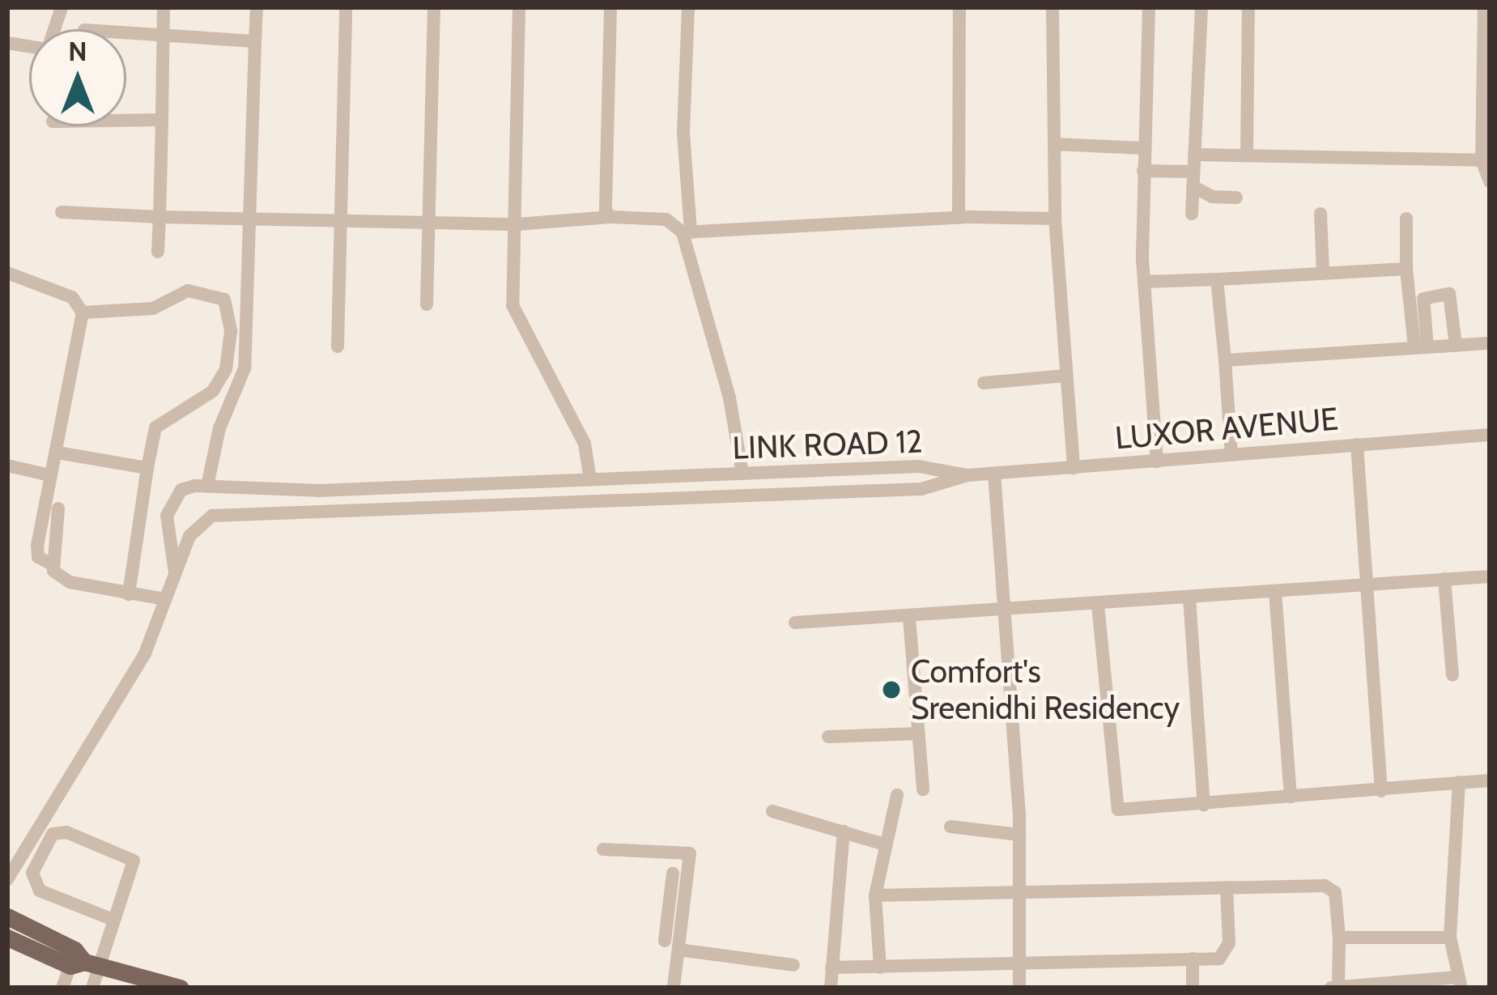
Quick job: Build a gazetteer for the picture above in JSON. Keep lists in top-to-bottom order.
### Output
{
  "streets": {
    "street": ["LUXOR AVENUE", "LINK ROAD 12"]
  },
  "crossings": [
    ["LUXOR AVENUE", "LINK ROAD 12"]
  ],
  "places": ["Comfort's Sreenidhi Residency"],
  "north": "top"
}
